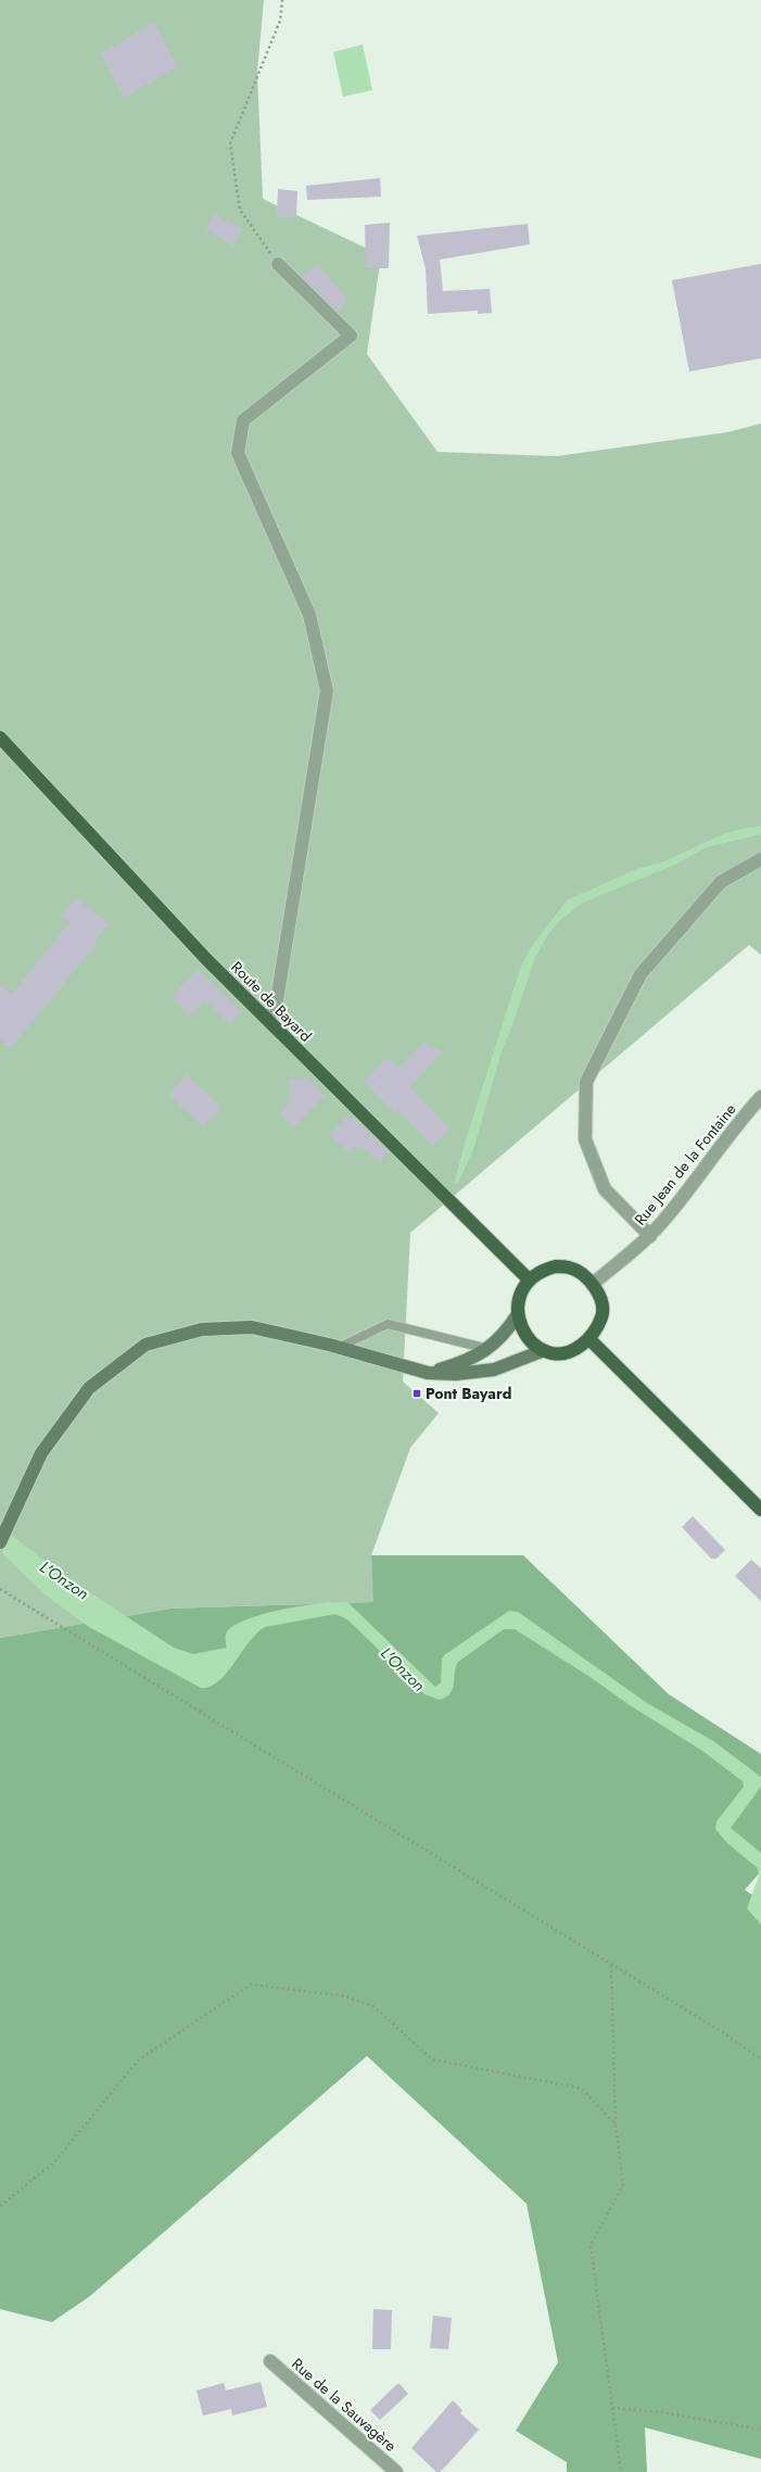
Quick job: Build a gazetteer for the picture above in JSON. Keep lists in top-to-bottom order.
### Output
{
  "streets": {
    "main road": ["Route de Bayard"],
    "street": ["Rue Jean de la Fontaine", "Rue de la Sauvagère"]
  },
  "crossings": [
    ["Route de Bayard", "Rue Jean de la Fontaine"]
  ],
  "water": ["L'Onzon"],
  "places": {
    "transit": ["Pont Bayard"]
  }
}
